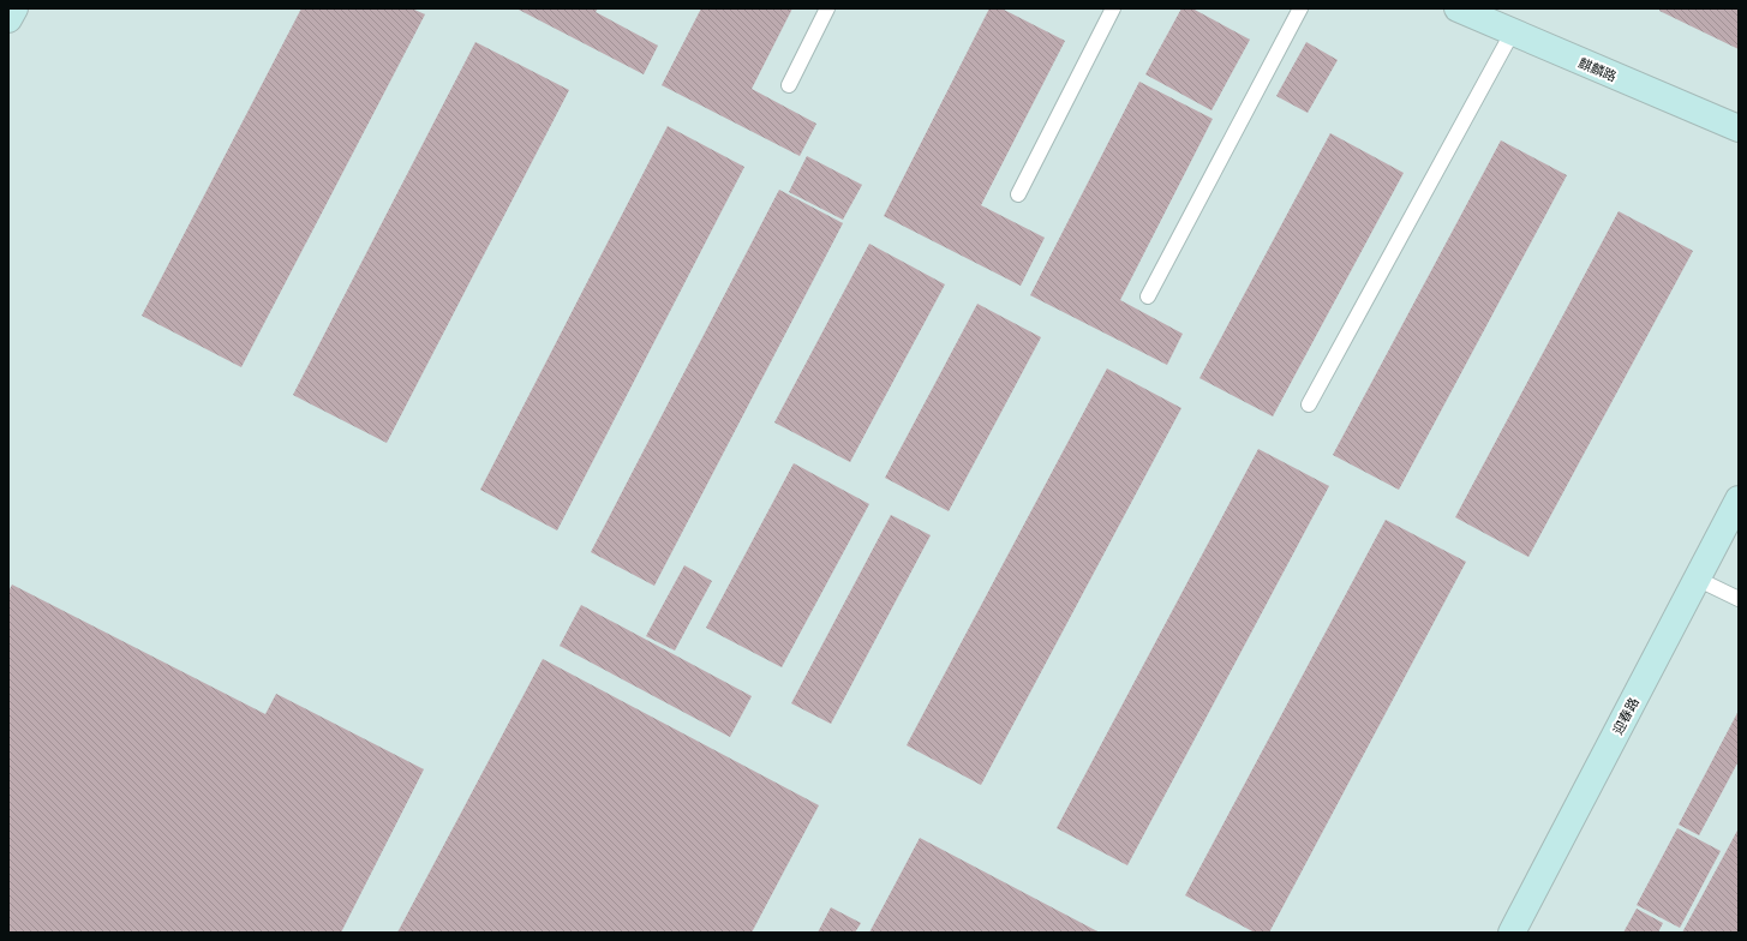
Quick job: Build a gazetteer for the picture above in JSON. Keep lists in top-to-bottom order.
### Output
{
  "streets": {
    "street": ["麒麟路", "迎春路"]
  }
}
